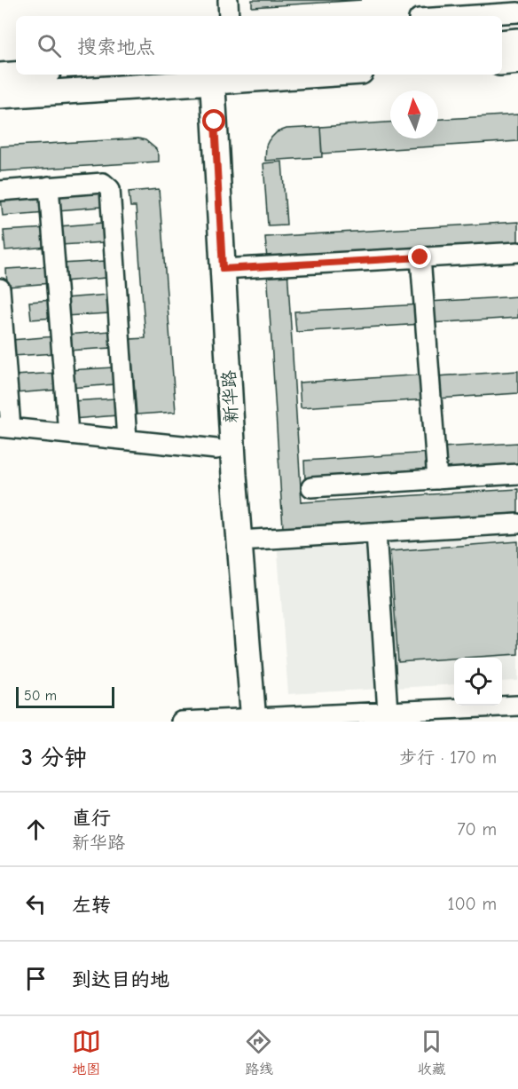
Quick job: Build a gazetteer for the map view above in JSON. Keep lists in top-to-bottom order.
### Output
{
  "streets": {
    "main road": ["新华路"]
  },
  "scale_bar": "50 m",
  "north": "top",
  "page": {
    "search": "搜索地点",
    "scale": "50 m",
    "heading": ["3 分钟", "步行 · 170 m"],
    "list": [
      ["直行", "新华路", "70 m"],
      ["左转", "100 m"],
      "到达目的地"
    ],
    "nav": ["地图", "路线", "收藏"]
  }
}
